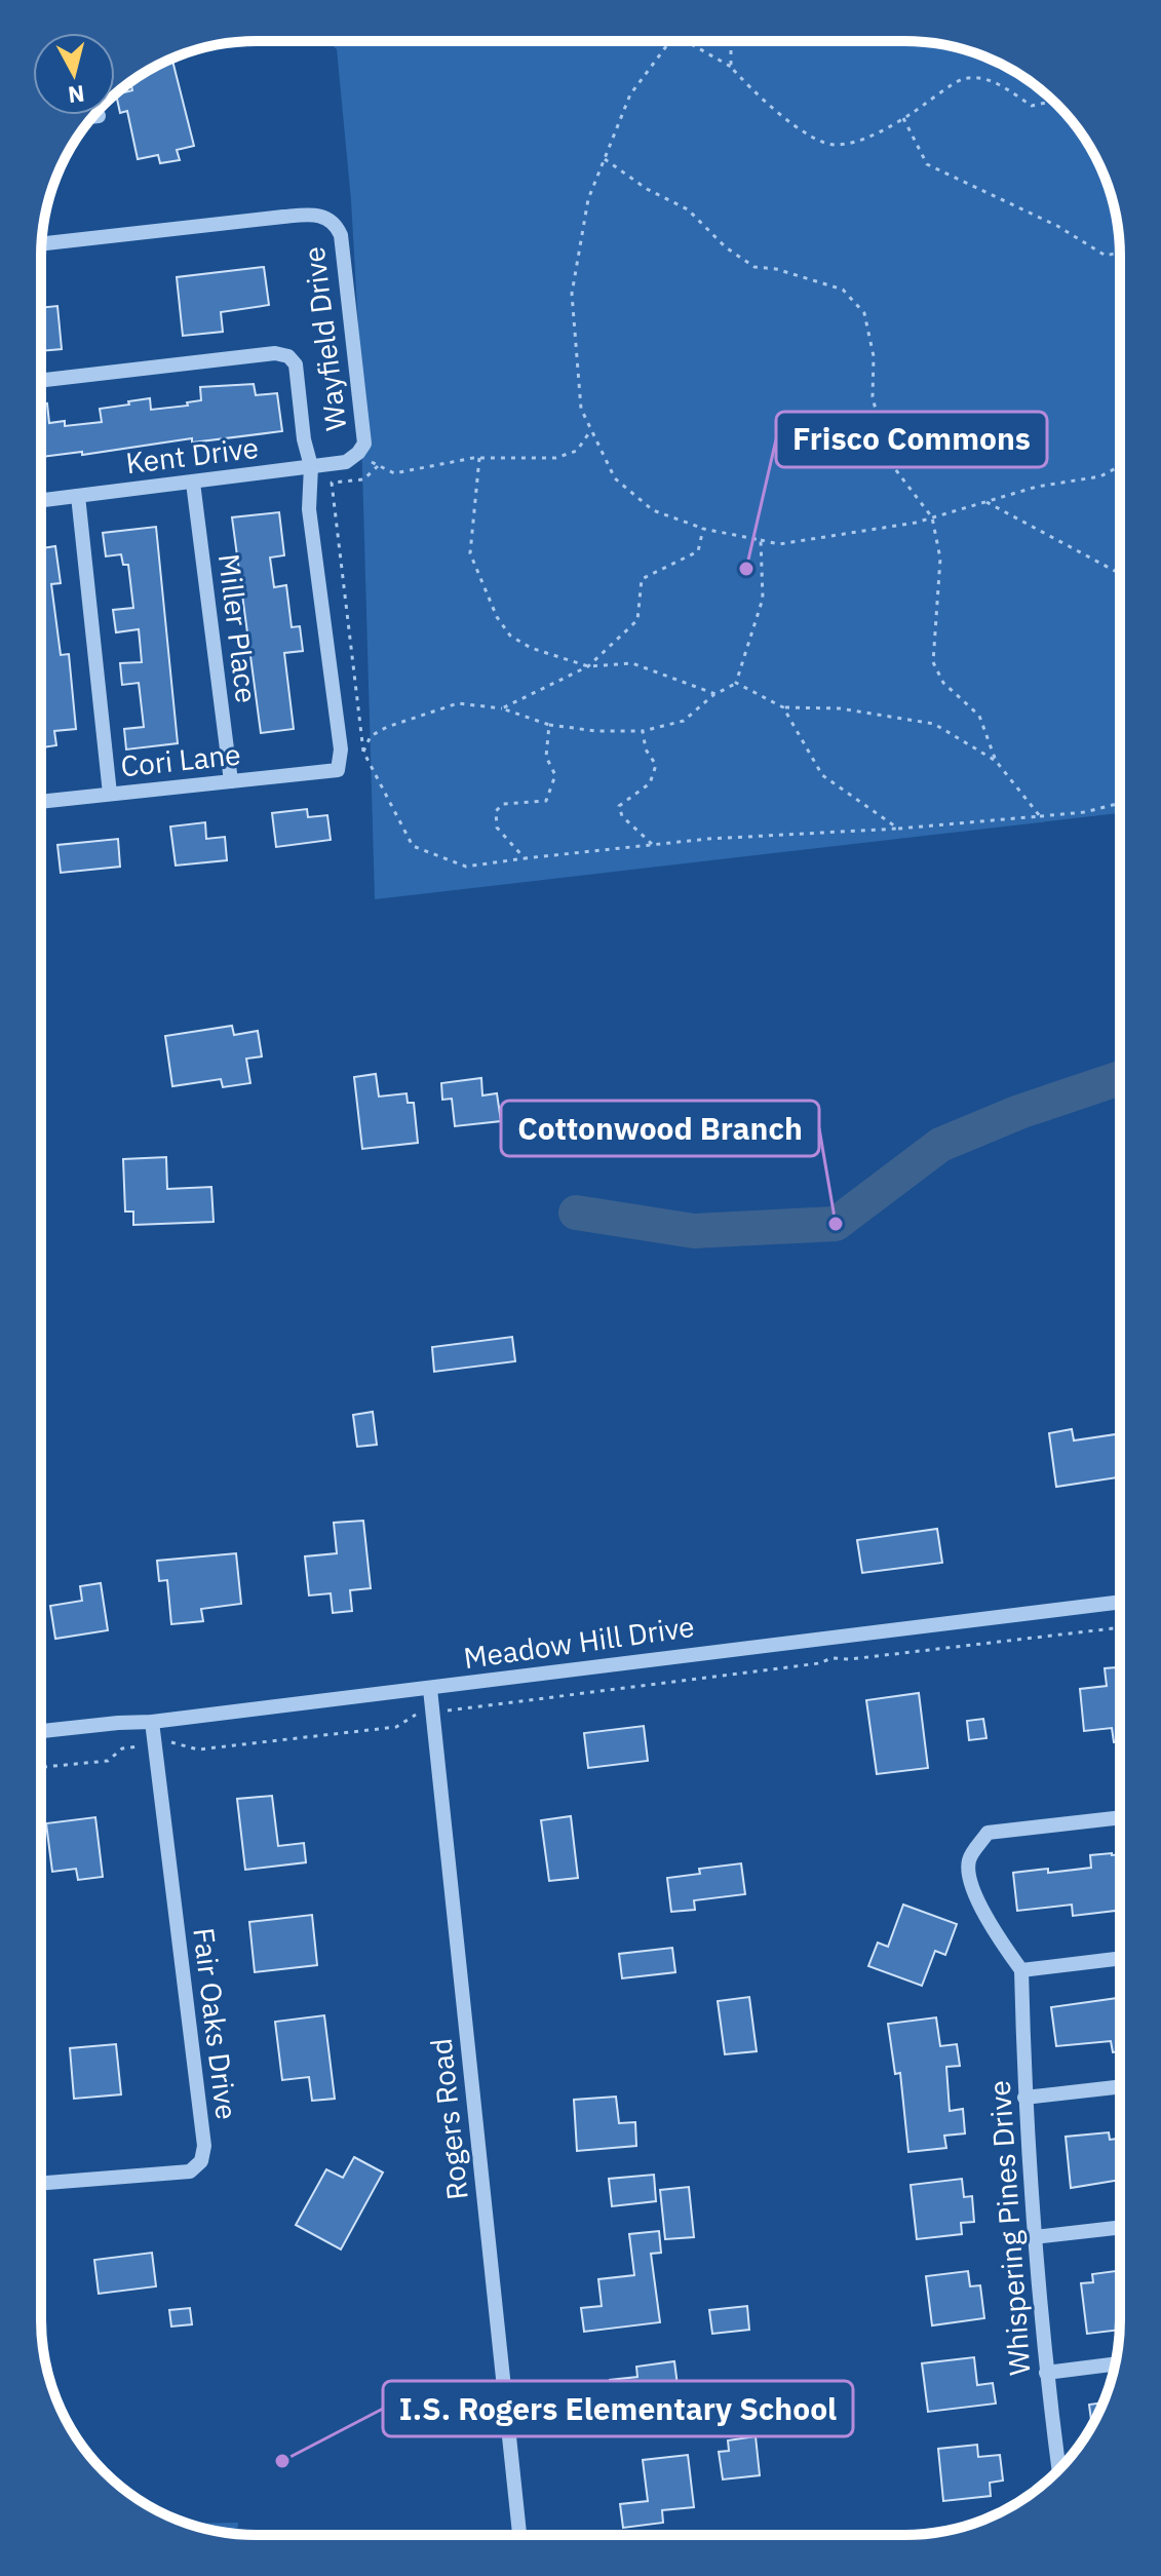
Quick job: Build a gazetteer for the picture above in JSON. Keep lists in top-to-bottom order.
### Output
{
  "streets": {
    "street": [
      "Wayfield Drive",
      "Kent Drive",
      "Miller Place",
      "Cori Lane",
      "Meadow Hill Drive",
      "Fair Oaks Drive",
      "Rogers Road",
      "Whispering Pines Drive"
    ]
  },
  "crossings": [
    ["Wayfield Drive", "Kent Drive"],
    ["Kent Drive", "Miller Place"],
    ["Kent Drive", "Cori Lane"],
    ["Miller Place", "Cori Lane"],
    ["Meadow Hill Drive", "Fair Oaks Drive"],
    ["Meadow Hill Drive", "Rogers Road"]
  ],
  "places": ["Frisco Commons", "Cottonwood Branch", "I.S. Rogers Elementary School"],
  "north": "bottom"
}
